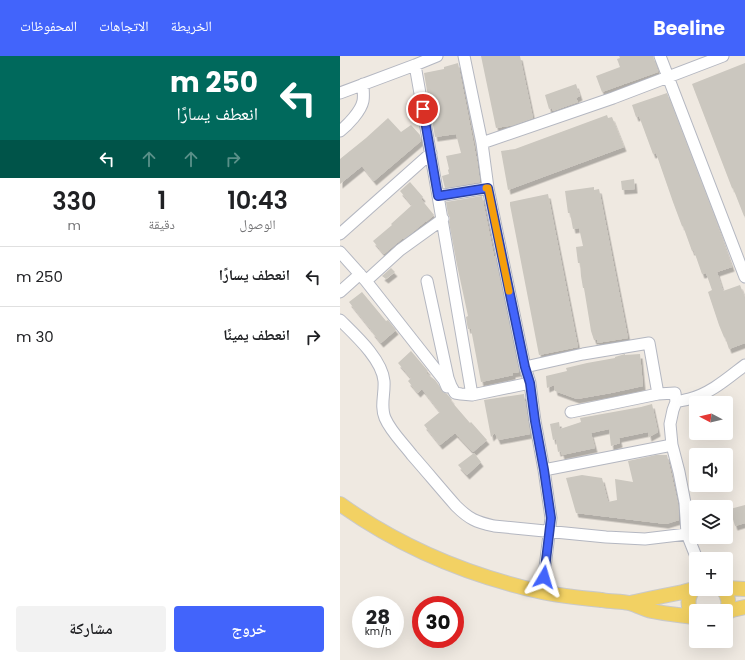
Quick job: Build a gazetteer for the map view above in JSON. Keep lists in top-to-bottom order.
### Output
{
  "north": "left",
  "page": {
    "header": "Beeline",
    "nav": ["الخريطة", "الاتجاهات", "المحفوظات"],
    "turn": ["250 m", "انعطف يسارًا"],
    "eta": [
      "10:43",
      "الوصول",
      "1",
      "دقيقة",
      "330",
      "m"
    ],
    "list": [
      {
        "name": "انعطف يسارًا",
        "value": "250 m"
      },
      {
        "name": "انعطف يمينًا",
        "value": "30 m"
      }
    ],
    "map_buttons": ["+", "−"],
    "speed": "28 km/h",
    "limit": "30",
    "buttons": ["خروج", "مشاركة"]
  }
}
